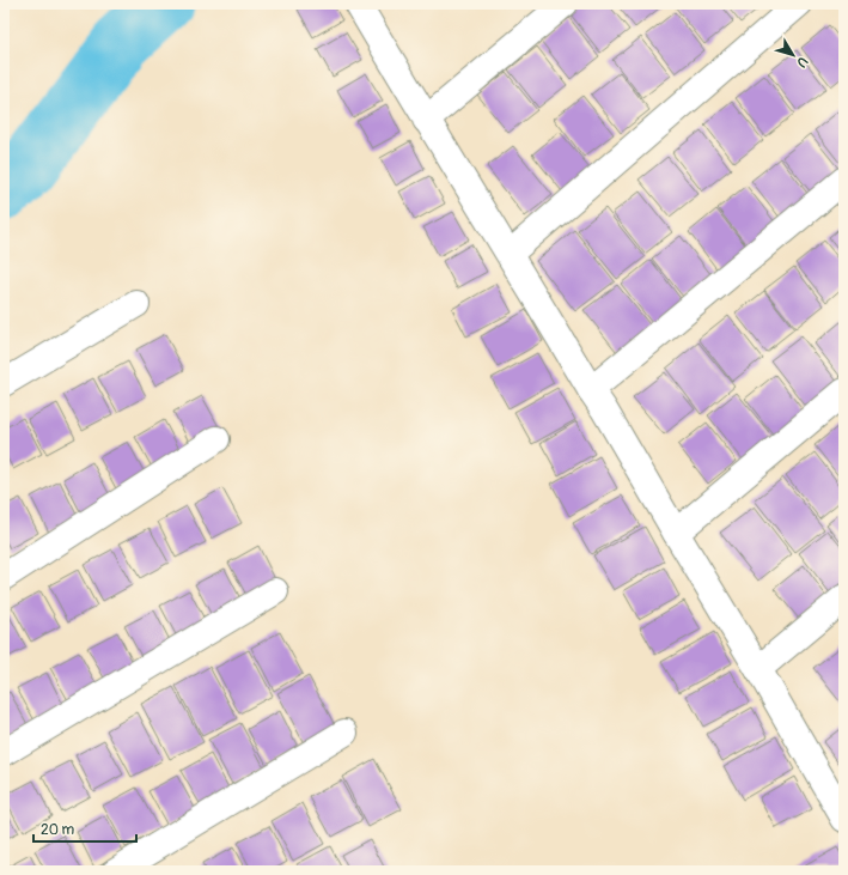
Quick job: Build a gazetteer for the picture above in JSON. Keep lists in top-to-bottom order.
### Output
{
  "scale_bar": "20 m",
  "north": "bottom right"
}
